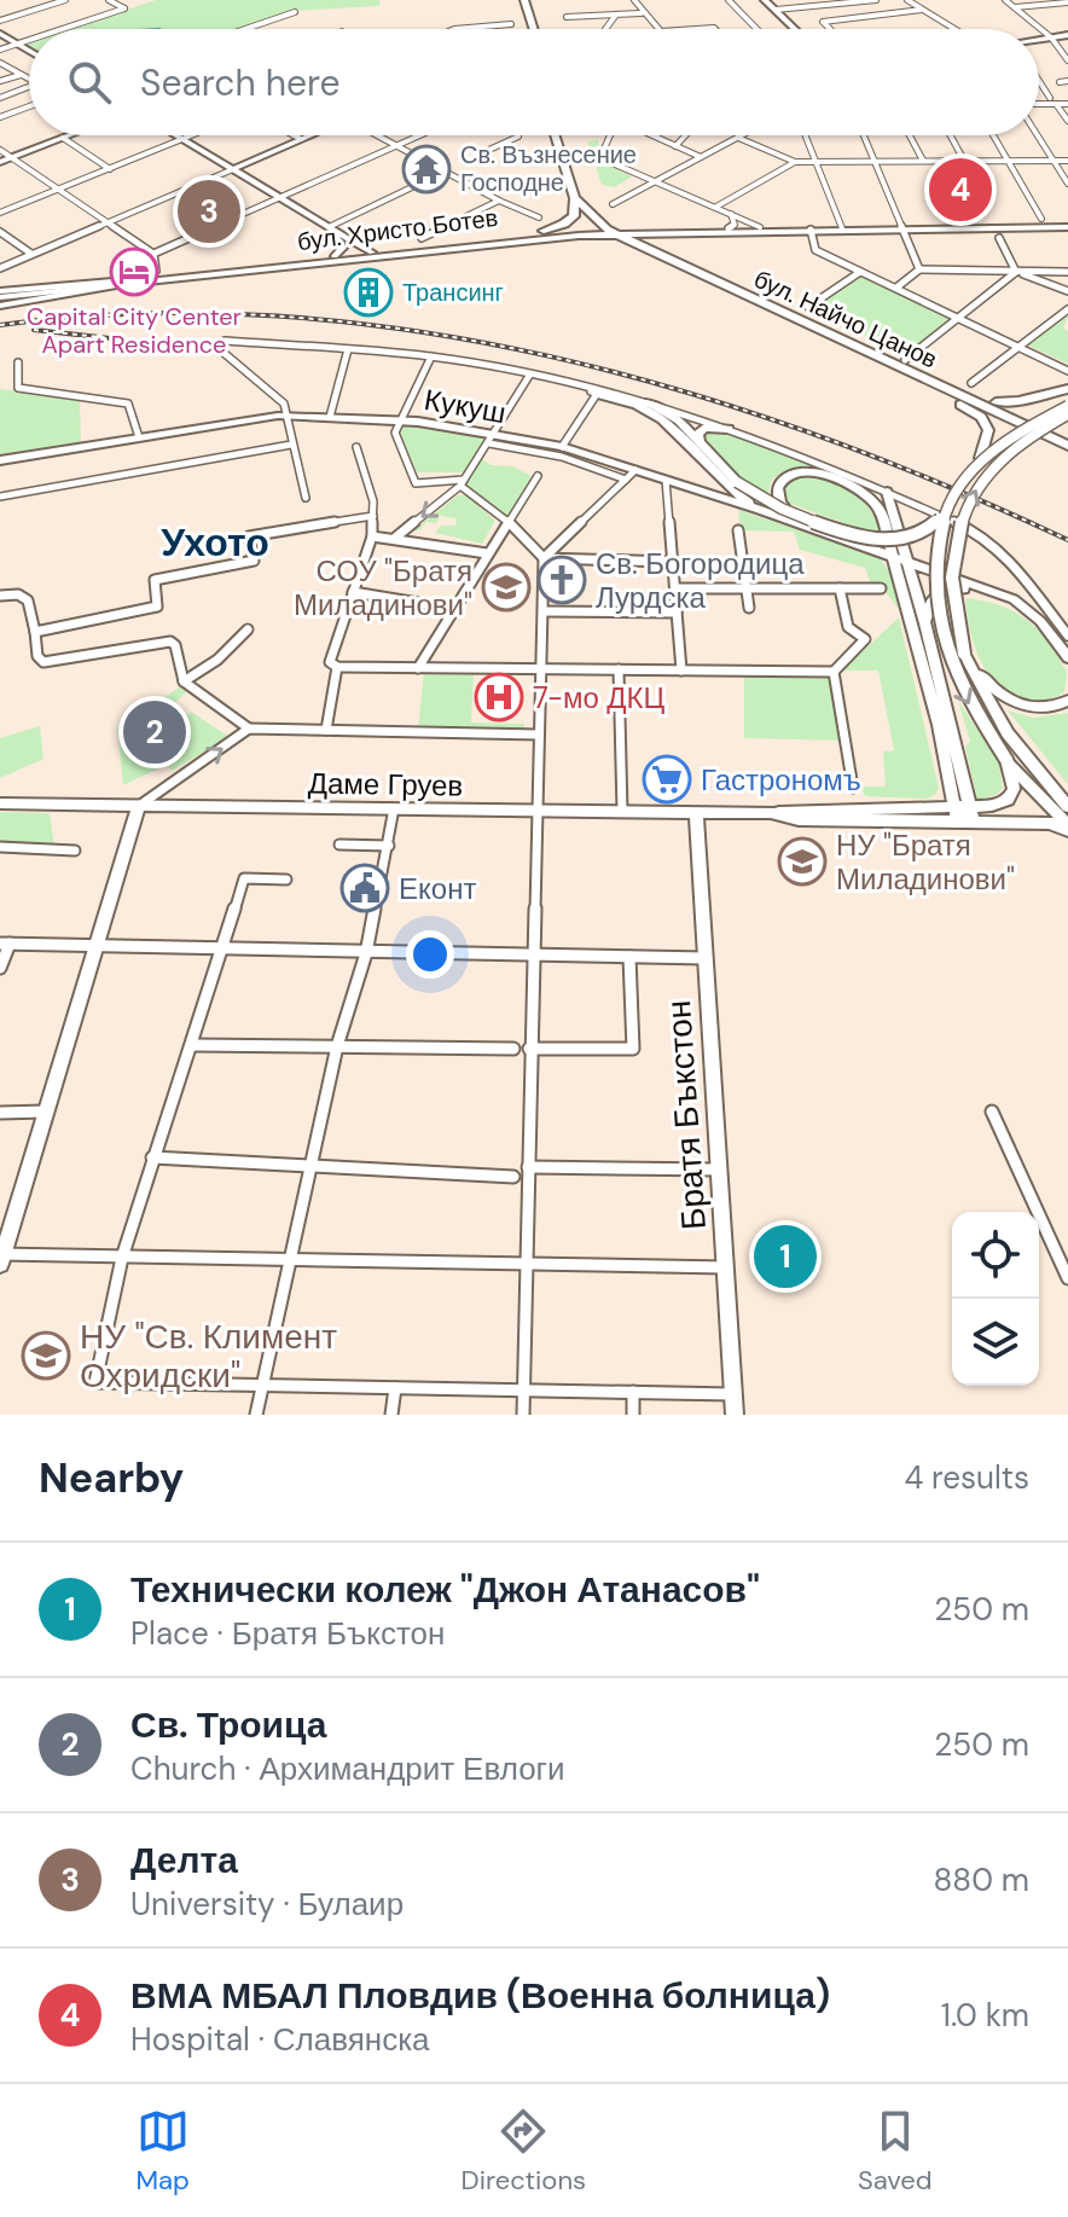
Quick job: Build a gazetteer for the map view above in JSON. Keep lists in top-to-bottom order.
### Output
{
  "streets": {
    "main road": ["бул. Христо Ботев", "бул. Найчо Цанов"],
    "street": ["Кукуш", "Даме Груев", "Братя Бъкстон"]
  },
  "crossings": [
    ["бул. Христо Ботев", "бул. Найчо Цанов"],
    ["Даме Груев", "Братя Бъкстон"]
  ],
  "districts": ["Ухото"],
  "places": {
    "temple": ["Св. Възнесение Господне"],
    "hotel": ["Capital City Center Apart Residence"],
    "building": ["Трансинг"],
    "church": ["Св. Богородица Лурдска"],
    "school or university": ["СОУ \"Братя Миладинови\"", "НУ \"Братя Миладинови\"", "НУ \"Св. Климент Охридски\""],
    "hospital": ["7-мо ДКЦ"],
    "supermarket": ["Гастрономъ"],
    "public building": ["Еконт"]
  },
  "page": {
    "search": "Search here",
    "pins": [
      "4",
      "3",
      "2",
      "1"
    ],
    "heading": ["Nearby", "4 results"],
    "list": [
      {
        "mark": "1",
        "name": "Технически колеж \"Джон Атанасов\"",
        "note": "Place · Братя Бъкстон",
        "value": "250 m"
      },
      {
        "mark": "2",
        "name": "Св. Троица",
        "note": "Church · Архимандрит Евлоги",
        "value": "250 m"
      },
      {
        "mark": "3",
        "name": "Делта",
        "note": "University · Булаир",
        "value": "880 m"
      },
      {
        "mark": "4",
        "name": "ВМА МБАЛ Пловдив (Военна болница)",
        "note": "Hospital · Славянска",
        "value": "1.0 km"
      }
    ],
    "nav": ["Map", "Directions", "Saved"]
  }
}
